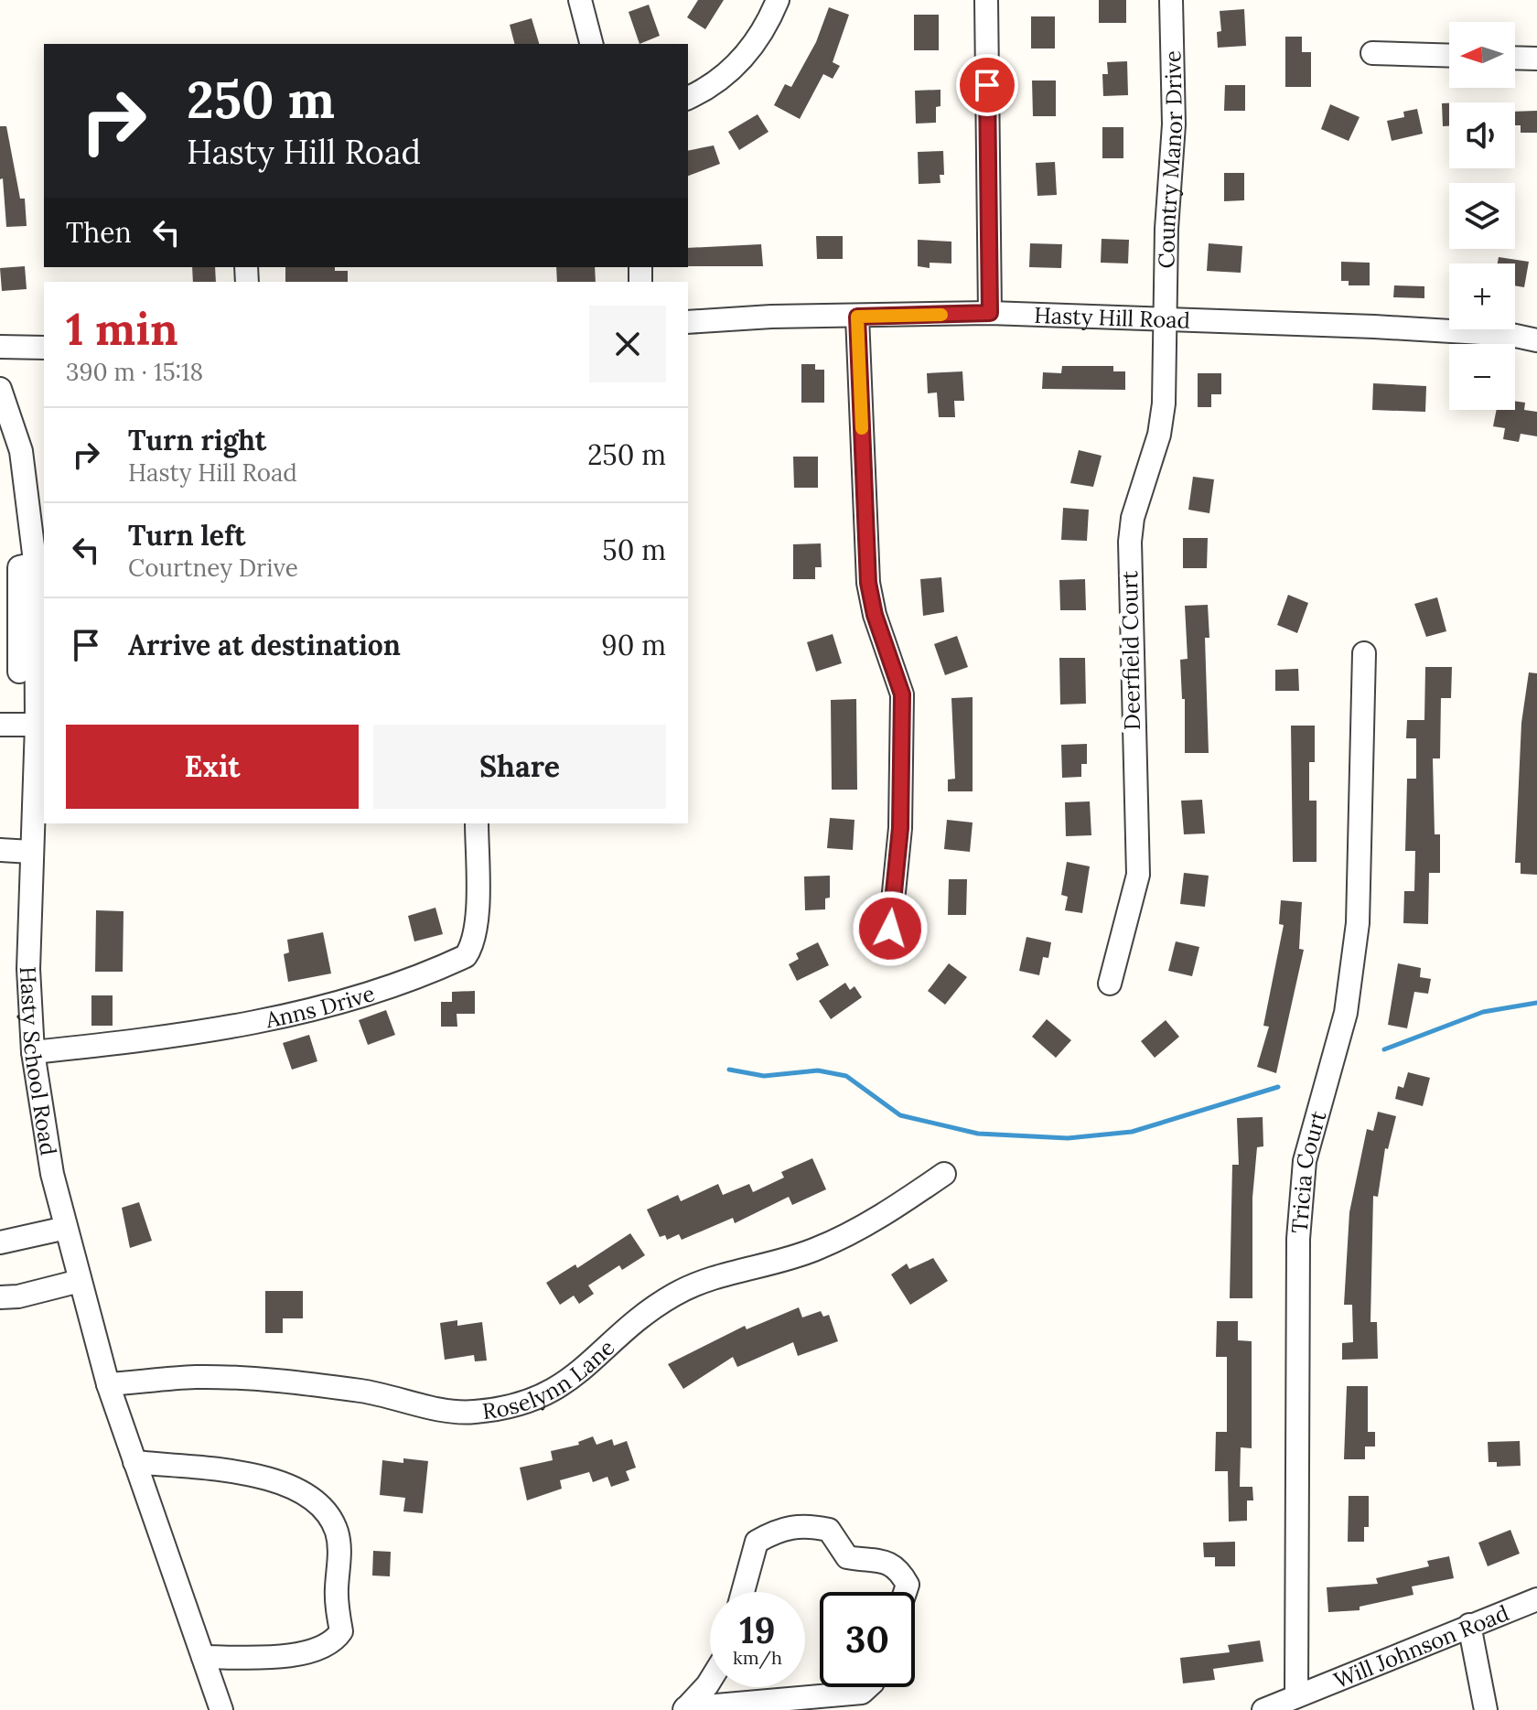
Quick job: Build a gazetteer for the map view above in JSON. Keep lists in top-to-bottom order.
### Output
{
  "streets": {
    "street": [
      "Country Manor Drive",
      "Hasty Hill Road",
      "Deerfield Court",
      "Anns Drive",
      "Hasty School Road",
      "Tricia Court",
      "Roselynn Lane",
      "Will Johnson Road"
    ]
  },
  "crossings": [
    ["Country Manor Drive", "Hasty Hill Road"],
    ["Country Manor Drive", "Deerfield Court"],
    ["Hasty Hill Road", "Deerfield Court"],
    ["Anns Drive", "Hasty School Road"],
    ["Hasty School Road", "Roselynn Lane"],
    ["Tricia Court", "Will Johnson Road"]
  ],
  "north": "left",
  "page": {
    "map_buttons": ["+", "−"],
    "turn": ["250 m", "Hasty Hill Road"],
    "then": "Then",
    "heading": ["1 min", "390 m · 15:18"],
    "list": [
      {
        "name": "Turn right",
        "note": "Hasty Hill Road",
        "value": "250 m"
      },
      {
        "name": "Turn left",
        "note": "Courtney Drive",
        "value": "50 m"
      },
      {
        "name": "Arrive at destination",
        "value": "90 m"
      }
    ],
    "buttons": ["Exit", "Share"],
    "speed": "19 km/h",
    "limit": "30"
  }
}
